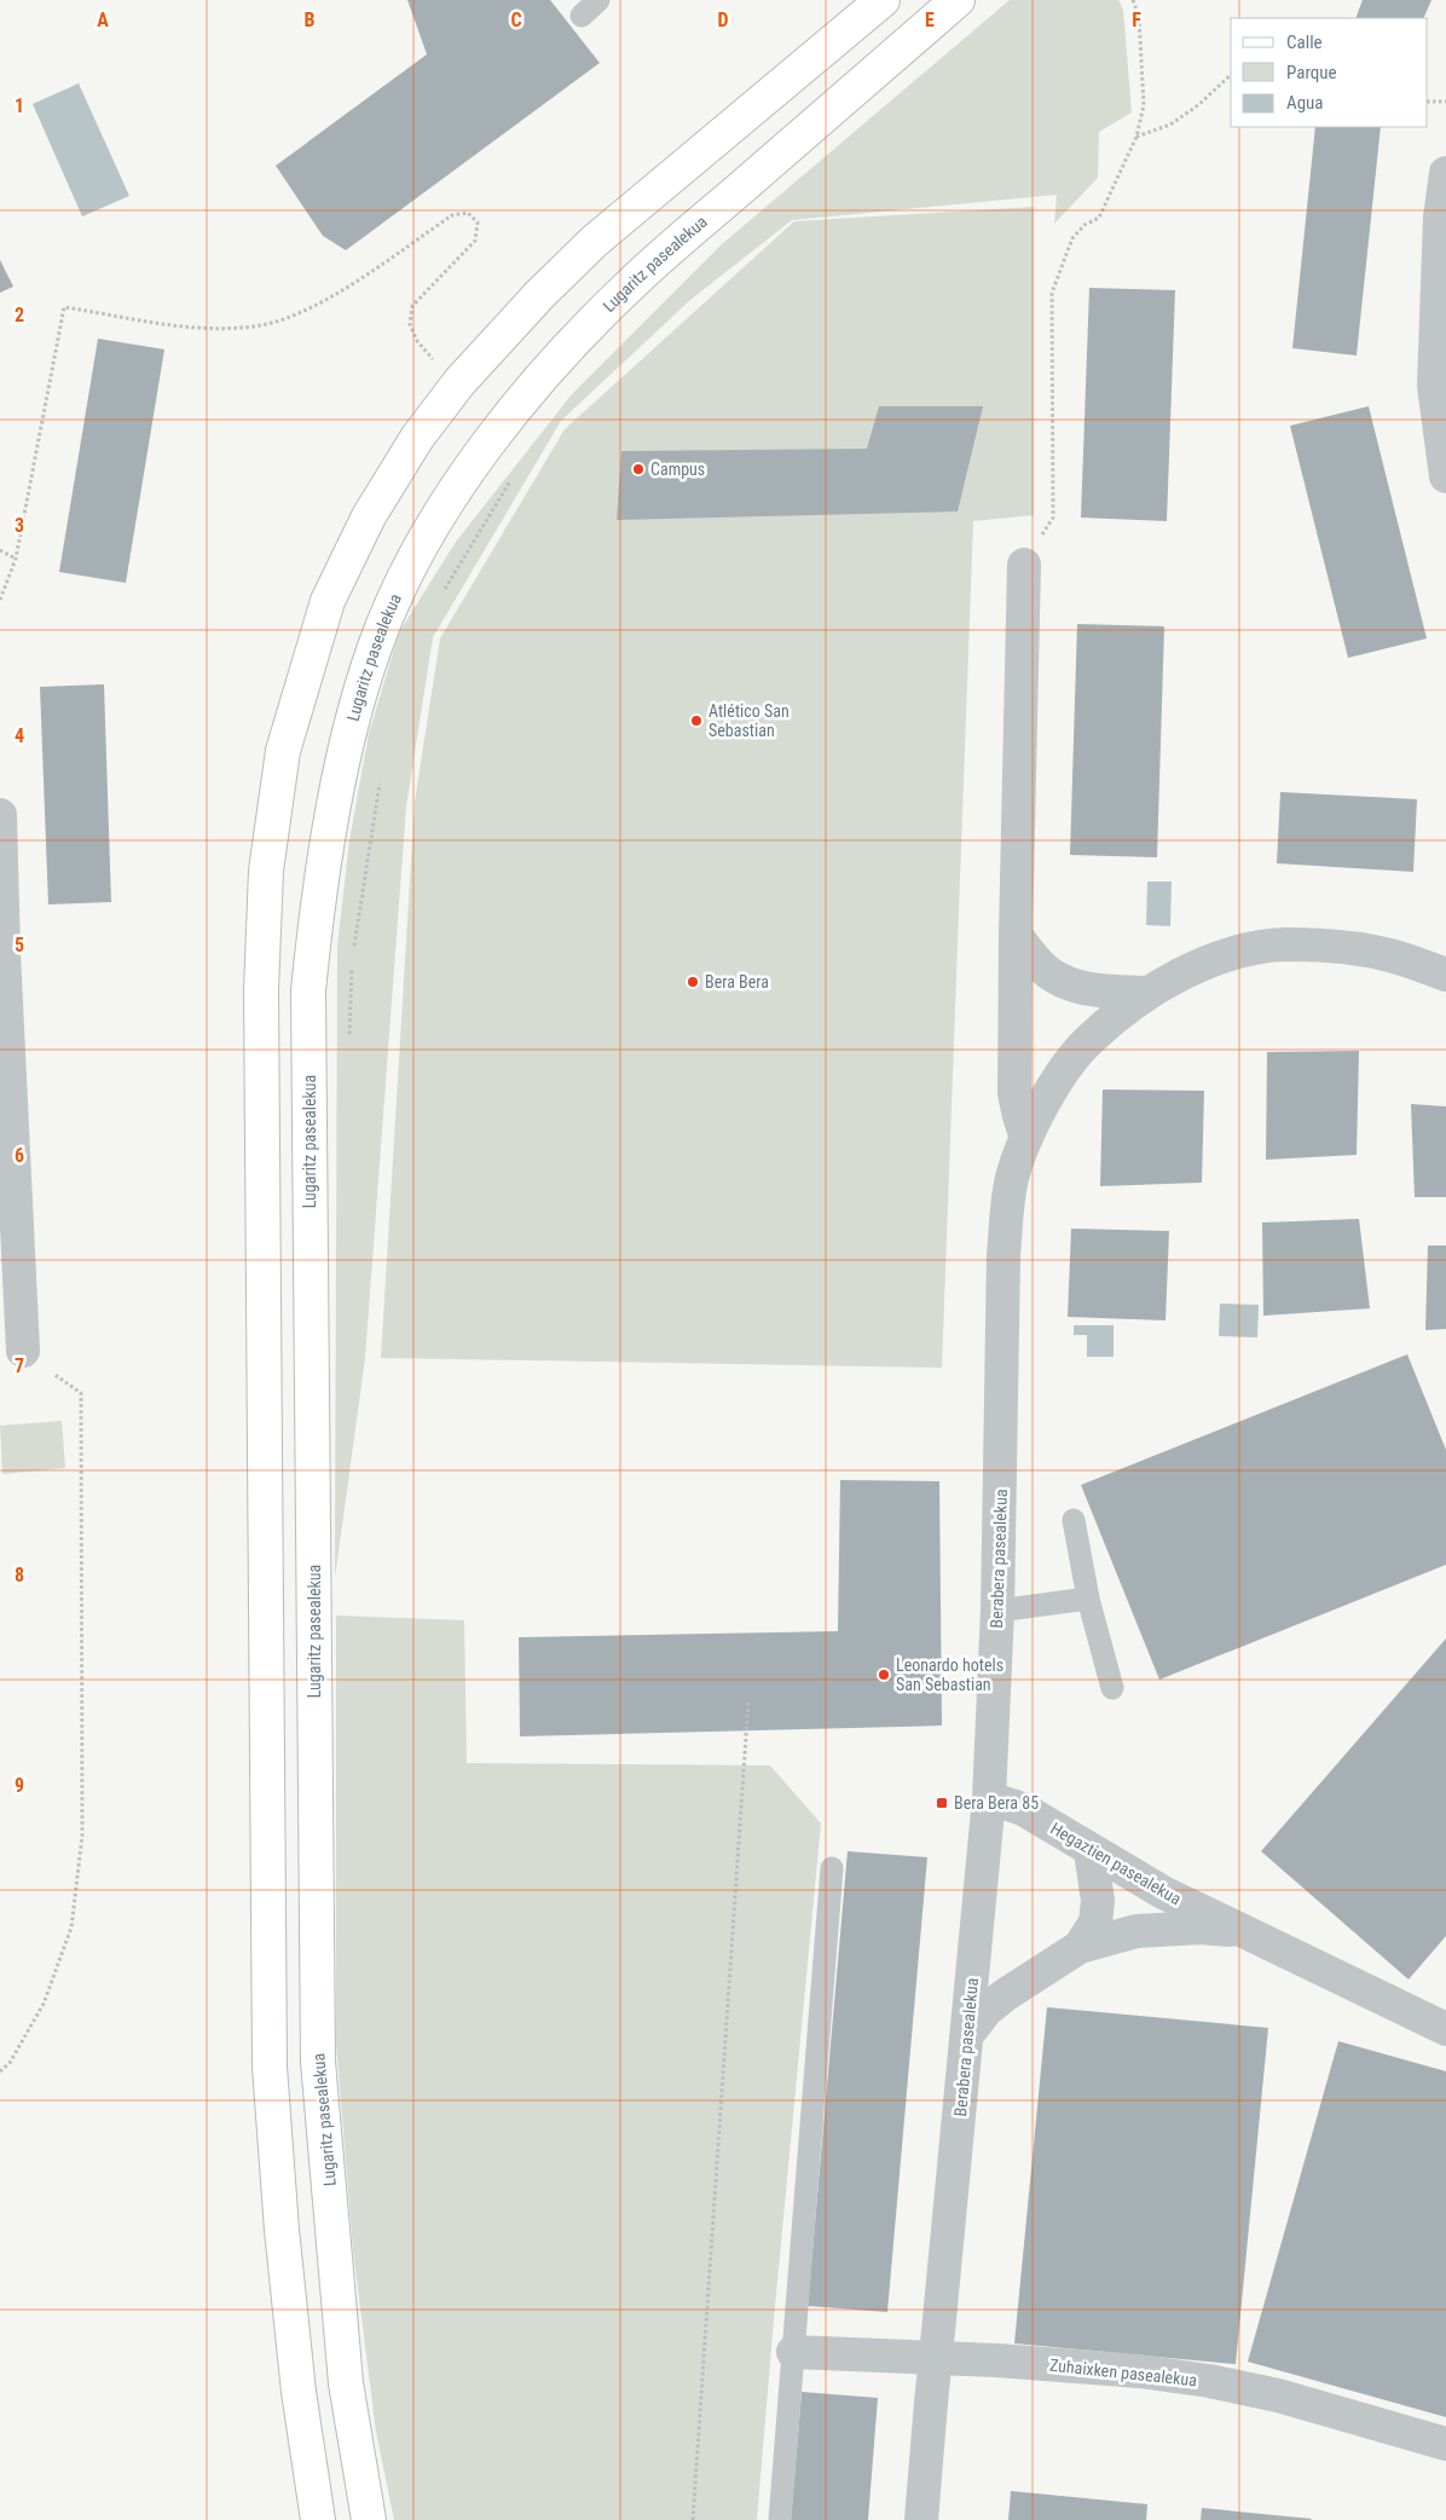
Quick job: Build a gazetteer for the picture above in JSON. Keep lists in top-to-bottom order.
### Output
{
  "streets": {
    "main road": ["Lugaritz pasealekua"],
    "street": ["Berabera pasealekua", "Hegaztien pasealekua", "Zuhaixken pasealekua"]
  },
  "crossings": [
    ["Berabera pasealekua", "Hegaztien pasealekua"]
  ],
  "places": {
    "other": [
      "Campus",
      "Atlético San Sebastian",
      "Bera Bera",
      "Leonardo hotels San Sebastian"
    ],
    "transit": ["Bera Bera 85"]
  },
  "legend": ["Calle", "Parque", "Agua"],
  "grid": {
    "columns": [
      "A",
      "B",
      "C",
      "D",
      "E",
      "F"
    ],
    "rows": [
      "1",
      "2",
      "3",
      "4",
      "5",
      "6",
      "7",
      "8",
      "9"
    ]
  }
}
